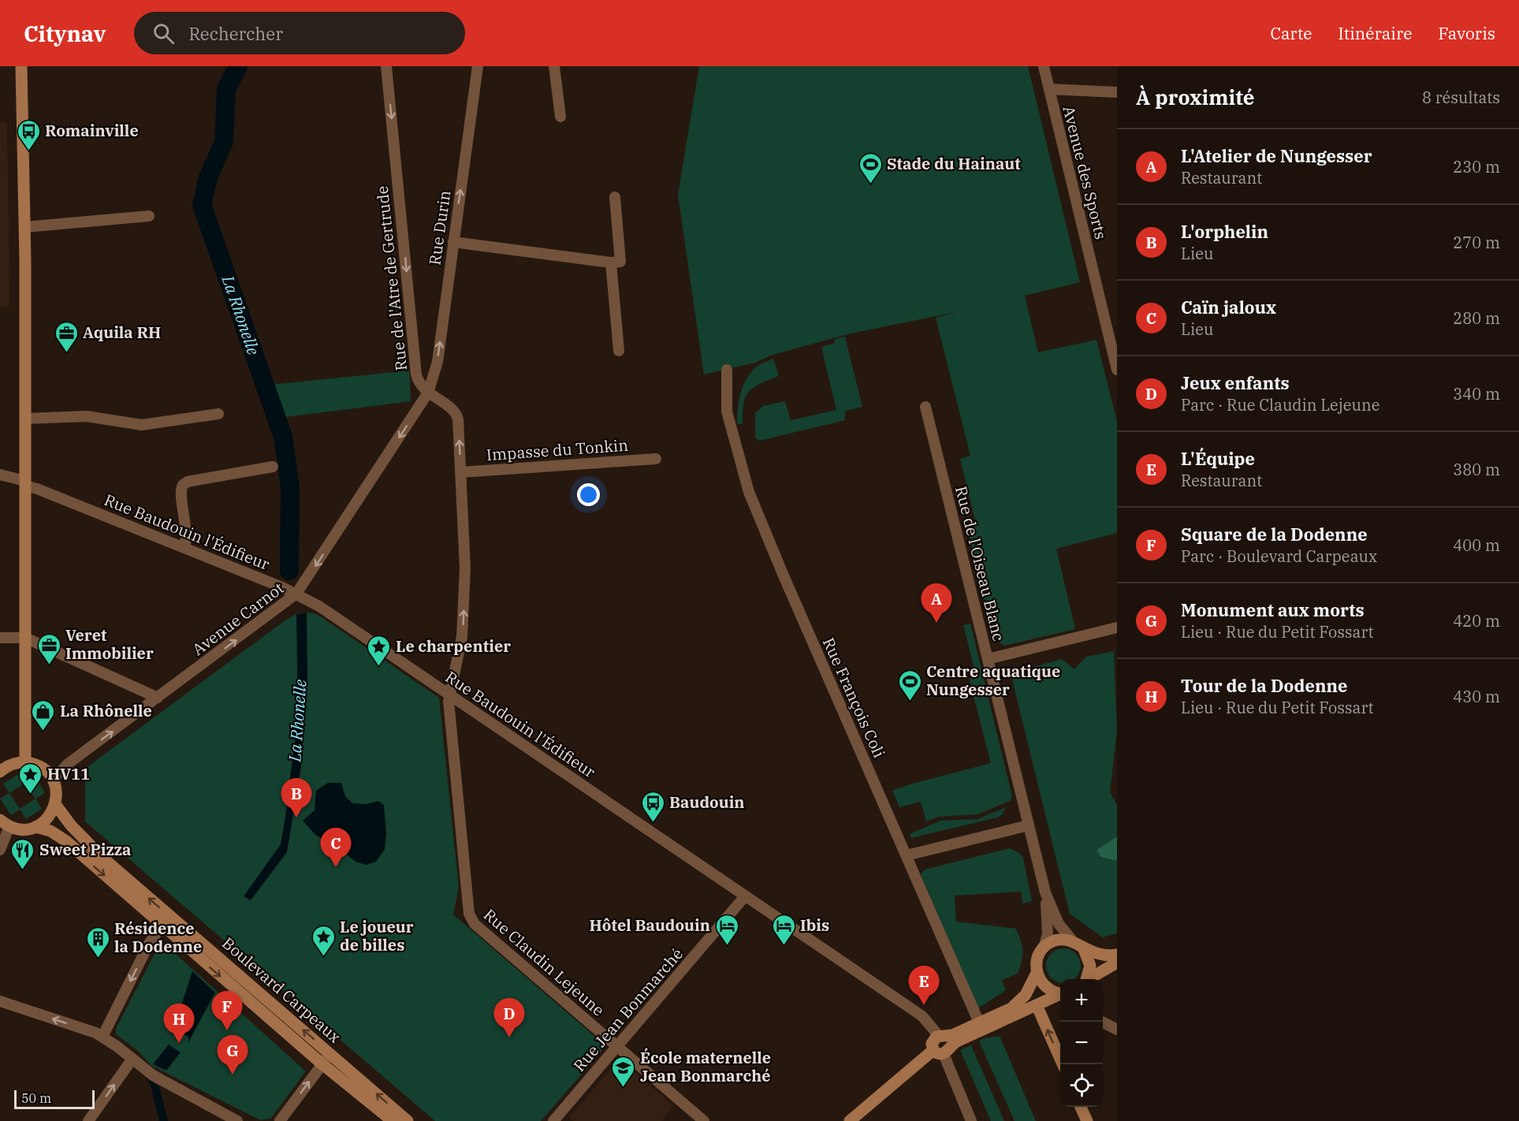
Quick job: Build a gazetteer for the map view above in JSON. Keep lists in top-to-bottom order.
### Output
{
  "streets": {
    "main road": ["Boulevard Carpeaux"],
    "street": [
      "Avenue des Sports",
      "Rue Durin",
      "Rue de l'Atre de Gertrude",
      "Impasse du Tonkin",
      "Rue Baudouin l'Édifieur",
      "Rue de l'Oiseau Blanc",
      "Avenue Carnot",
      "Rue François Coli",
      "Rue Claudin Lejeune",
      "Rue Jean Bonmarché"
    ]
  },
  "crossings": [
    ["Rue Durin", "Rue de l'Atre de Gertrude"],
    ["Rue Durin", "Avenue Carnot"],
    ["Rue de l'Atre de Gertrude", "Impasse du Tonkin"],
    ["Rue de l'Atre de Gertrude", "Rue Baudouin l'Édifieur"],
    ["Rue de l'Atre de Gertrude", "Avenue Carnot"],
    ["Rue de l'Atre de Gertrude", "Rue Claudin Lejeune"],
    ["Rue Baudouin l'Édifieur", "Avenue Carnot"],
    ["Rue Baudouin l'Édifieur", "Rue Claudin Lejeune"],
    ["Rue Baudouin l'Édifieur", "Rue Jean Bonmarché"],
    ["Rue Claudin Lejeune", "Rue Jean Bonmarché"]
  ],
  "one_way": ["Rue Durin"],
  "water": ["La Rhonelle"],
  "places": {
    "bus stop": ["Romainville", "Baudouin"],
    "sports": ["Stade du Hainaut", "Centre aquatique Nungesser"],
    "office": ["Aquila RH", "Veret Immobilier"],
    "place": ["Le charpentier", "HV11", "Le joueur de billes"],
    "shop": ["La Rhônelle"],
    "restaurant": ["Sweet Pizza"],
    "hotel": ["Hôtel Baudouin", "Ibis"],
    "building": ["Résidence la Dodenne"],
    "school or university": ["École maternelle Jean Bonmarché"]
  },
  "scale_bar": "50 m",
  "page": {
    "header": "Citynav",
    "search": "Rechercher",
    "nav": ["Carte", "Itinéraire", "Favoris"],
    "heading": ["À proximité", "8 résultats"],
    "list": [
      {
        "mark": "A",
        "name": "L'Atelier de Nungesser",
        "note": "Restaurant",
        "value": "230 m"
      },
      {
        "mark": "B",
        "name": "L'orphelin",
        "note": "Lieu",
        "value": "270 m"
      },
      {
        "mark": "C",
        "name": "Caïn jaloux",
        "note": "Lieu",
        "value": "280 m"
      },
      {
        "mark": "D",
        "name": "Jeux enfants",
        "note": "Parc · Rue Claudin Lejeune",
        "value": "340 m"
      },
      {
        "mark": "E",
        "name": "L'Équipe",
        "note": "Restaurant",
        "value": "380 m"
      },
      {
        "mark": "F",
        "name": "Square de la Dodenne",
        "note": "Parc · Boulevard Carpeaux",
        "value": "400 m"
      },
      {
        "mark": "G",
        "name": "Monument aux morts",
        "note": "Lieu · Rue du Petit Fossart",
        "value": "420 m"
      },
      {
        "mark": "H",
        "name": "Tour de la Dodenne",
        "note": "Lieu · Rue du Petit Fossart",
        "value": "430 m"
      }
    ],
    "pins": [
      "A",
      "B",
      "C",
      "E",
      "F",
      "D",
      "H",
      "G"
    ],
    "map_buttons": ["+", "−"],
    "scale": "50 m"
  }
}
